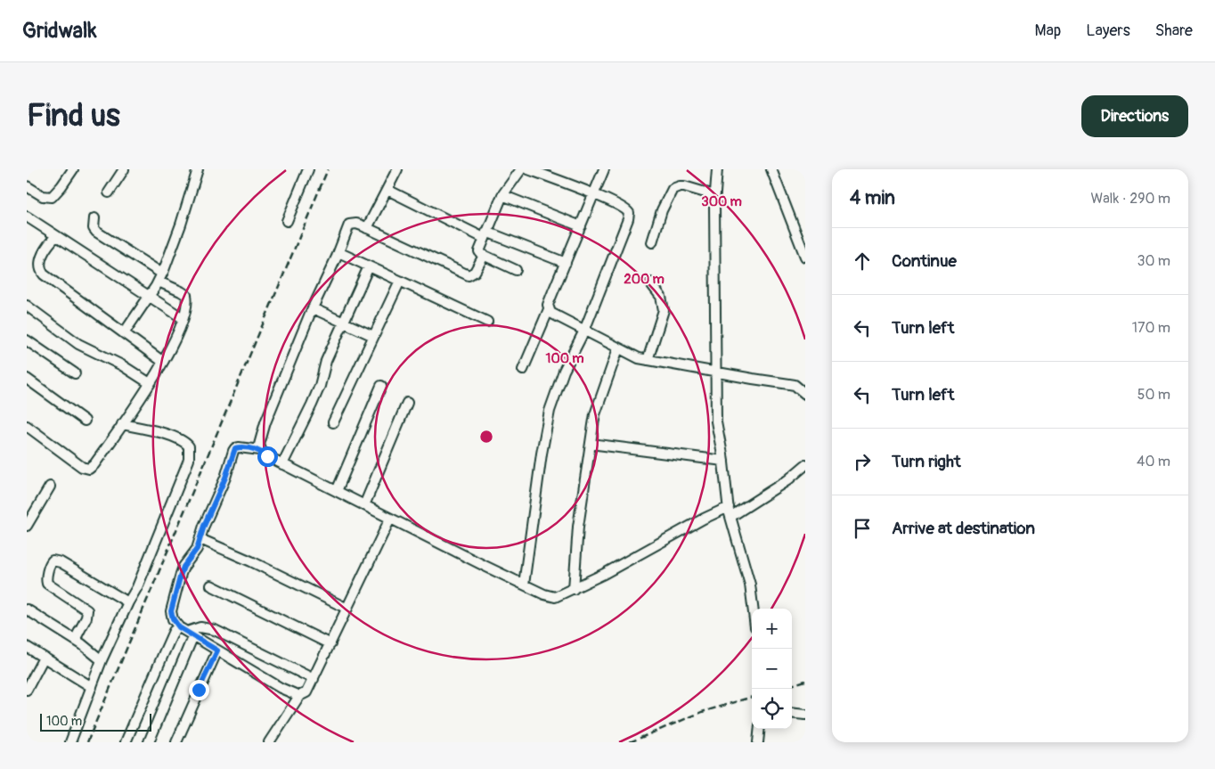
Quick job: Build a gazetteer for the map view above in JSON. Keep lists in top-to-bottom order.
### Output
{
  "scale_bar": "100 m",
  "page": {
    "header": "Gridwalk",
    "nav": ["Map", "Layers", "Share"],
    "buttons": "Directions",
    "title": "Find us",
    "heading": ["4 min", "Walk · 290 m"],
    "list": [
      ["Continue", "30 m"],
      ["Turn left", "170 m"],
      ["Turn left", "50 m"],
      ["Turn right", "40 m"],
      "Arrive at destination"
    ],
    "map_buttons": ["+", "−"],
    "scale": "100 m"
  },
  "rings": ["300 m", "200 m", "100 m"]
}
